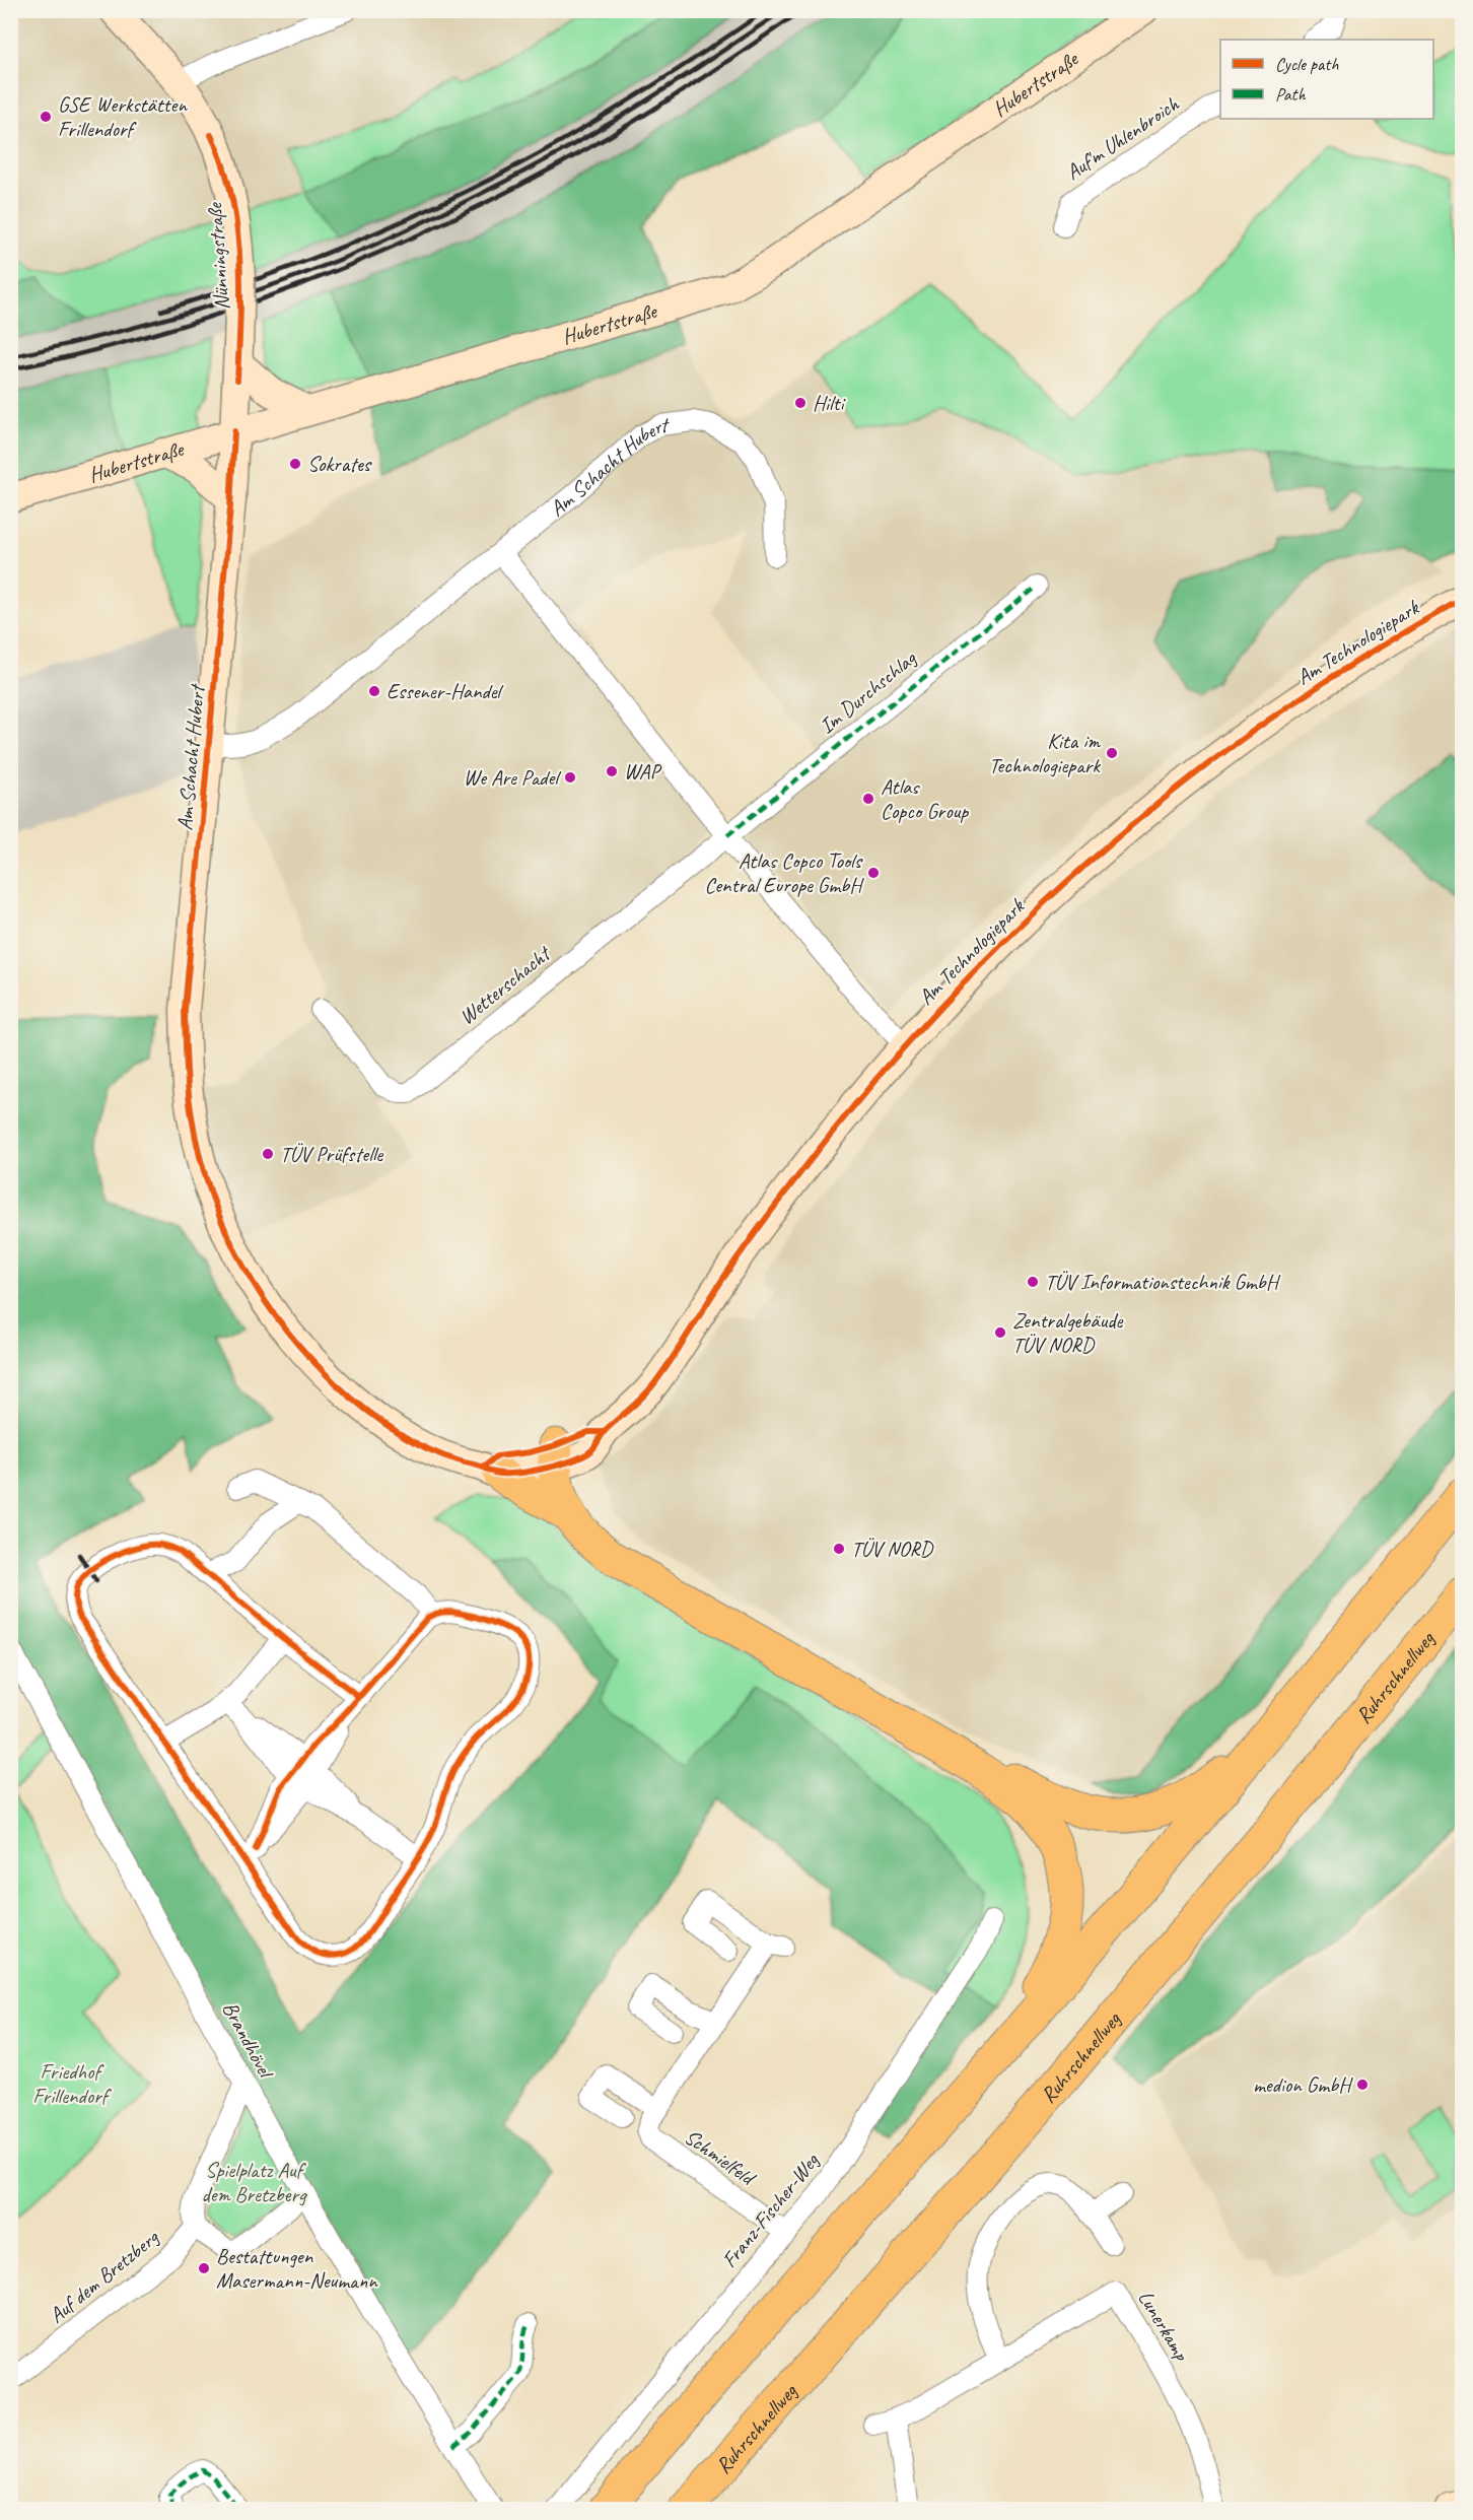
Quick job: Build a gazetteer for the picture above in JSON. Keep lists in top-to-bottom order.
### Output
{
  "streets": {
    "highway": ["Ruhrschnellweg"],
    "street": [
      "Hubertstraße",
      "Auf'm Uhlenbroich",
      "Nünningstraße",
      "Am Schacht Hubert",
      "Am Technologiepark",
      "Im Durchschlag",
      "Wetterschacht",
      "Brandhövel",
      "Schmielfeld",
      "Franz-Fischer-Weg",
      "Auf dem Bretzberg",
      "Lunerkamp"
    ]
  },
  "crossings": [
    ["Hubertstraße", "Nünningstraße"],
    ["Hubertstraße", "Am Schacht Hubert"],
    ["Nünningstraße", "Am Schacht Hubert"],
    ["Am Schacht Hubert", "Am Technologiepark"],
    ["Im Durchschlag", "Wetterschacht"],
    ["Schmielfeld", "Franz-Fischer-Weg"]
  ],
  "parks": ["Friedhof Frillendorf", "Spielplatz Auf dem Bretzberg"],
  "places": [
    "GSE Werkstätten Frillendorf",
    "Hilti",
    "Sokrates",
    "Essener-Handel",
    "Kita im Technologiepark",
    "WAP",
    "We Are Padel",
    "Atlas Copco Group",
    "Atlas Copco Tools Central Europe GmbH",
    "TÜV Prüfstelle",
    "TÜV Informationstechnik GmbH",
    "Zentralgebäude TÜV NORD",
    "TÜV NORD",
    "medion GmbH",
    "Bestattungen Masermann-Neumann"
  ],
  "legend": ["Cycle path", "Path"]
}
